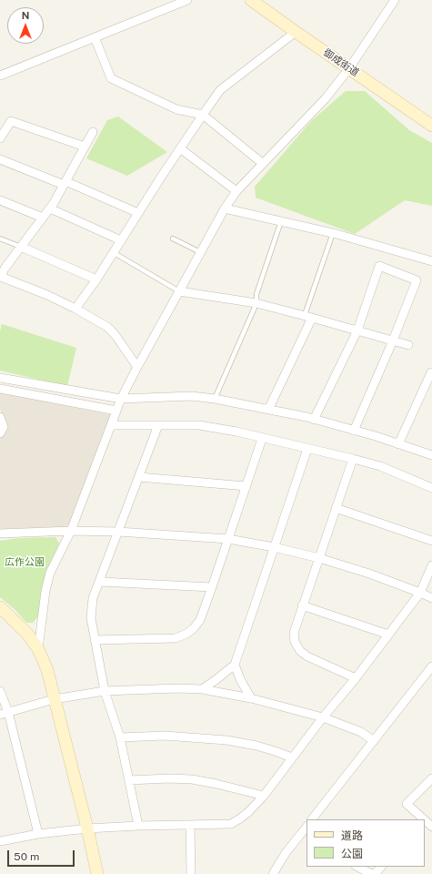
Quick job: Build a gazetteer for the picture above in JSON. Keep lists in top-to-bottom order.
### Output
{
  "streets": {
    "street": ["御成街道"]
  },
  "parks": ["広作公園"],
  "legend": ["道路", "公園"],
  "scale_bar": "50 m",
  "north": "top"
}
